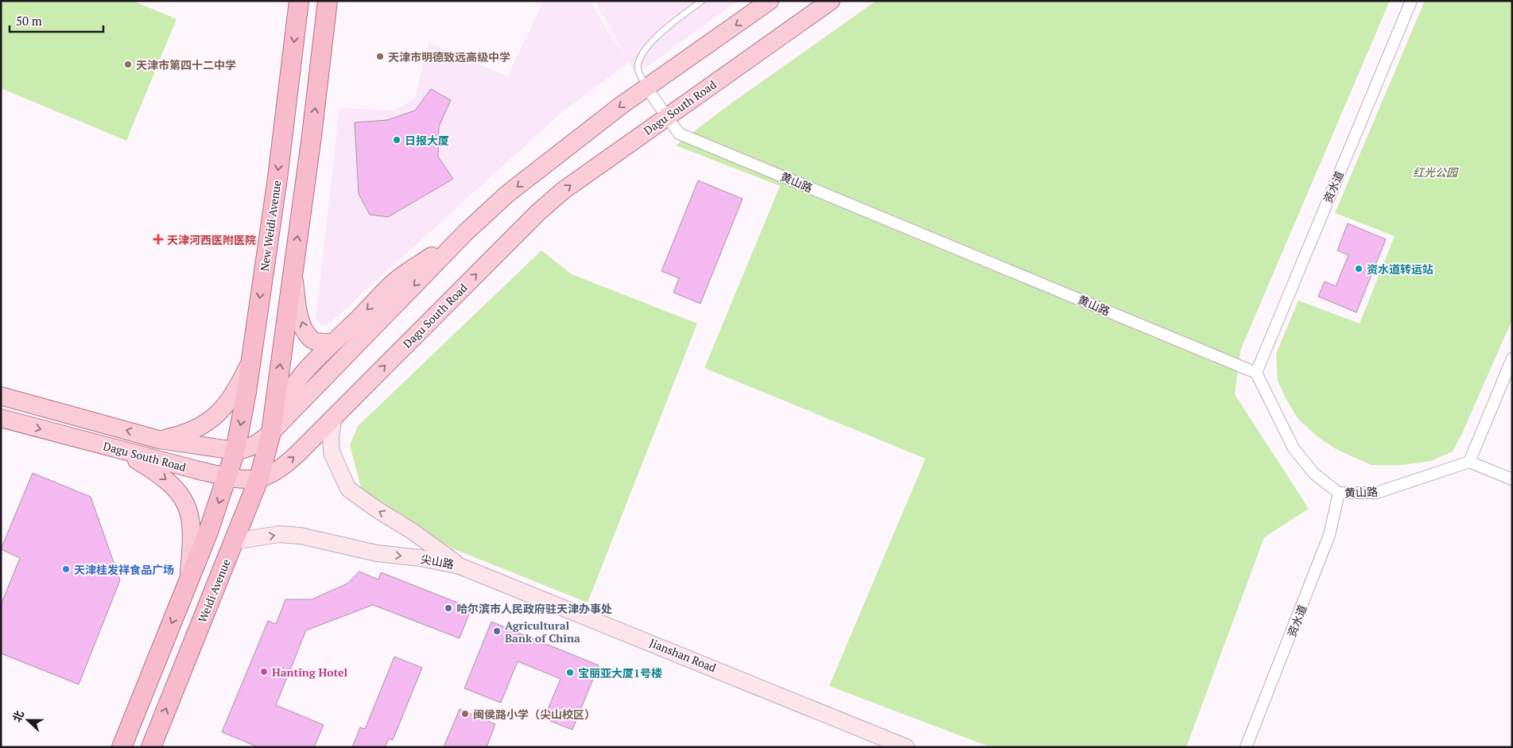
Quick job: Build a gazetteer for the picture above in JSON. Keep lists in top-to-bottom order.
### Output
{
  "streets": {
    "highway": ["New Weidi Avenue", "Weidi Avenue"],
    "main road": ["Dagu South Road", "尖山路", "Jianshan Road"],
    "street": ["黄山路", "资水道"]
  },
  "crossings": [
    ["Dagu South Road", "黄山路"],
    ["Dagu South Road", "New Weidi Avenue"],
    ["Dagu South Road", "尖山路"],
    ["Dagu South Road", "Weidi Avenue"],
    ["黄山路", "资水道"],
    ["尖山路", "Weidi Avenue"],
    ["尖山路", "Jianshan Road"]
  ],
  "parks": ["红光公园"],
  "places": {
    "other": [
      "天津市明德致远高级中学",
      "天津市第四十二中学",
      "日报大厦",
      "资水道转运站",
      "天津桂发祥食品广场",
      "哈尔滨市人民政府驻天津办事处",
      "Agricultural Bank of China",
      "Hanting Hotel",
      "宝丽亚大厦1号楼",
      "闽侯路小学（尖山校区）"
    ],
    "health": ["天津河西医附医院"]
  },
  "scale_bar": "50 m",
  "north": "left"
}
